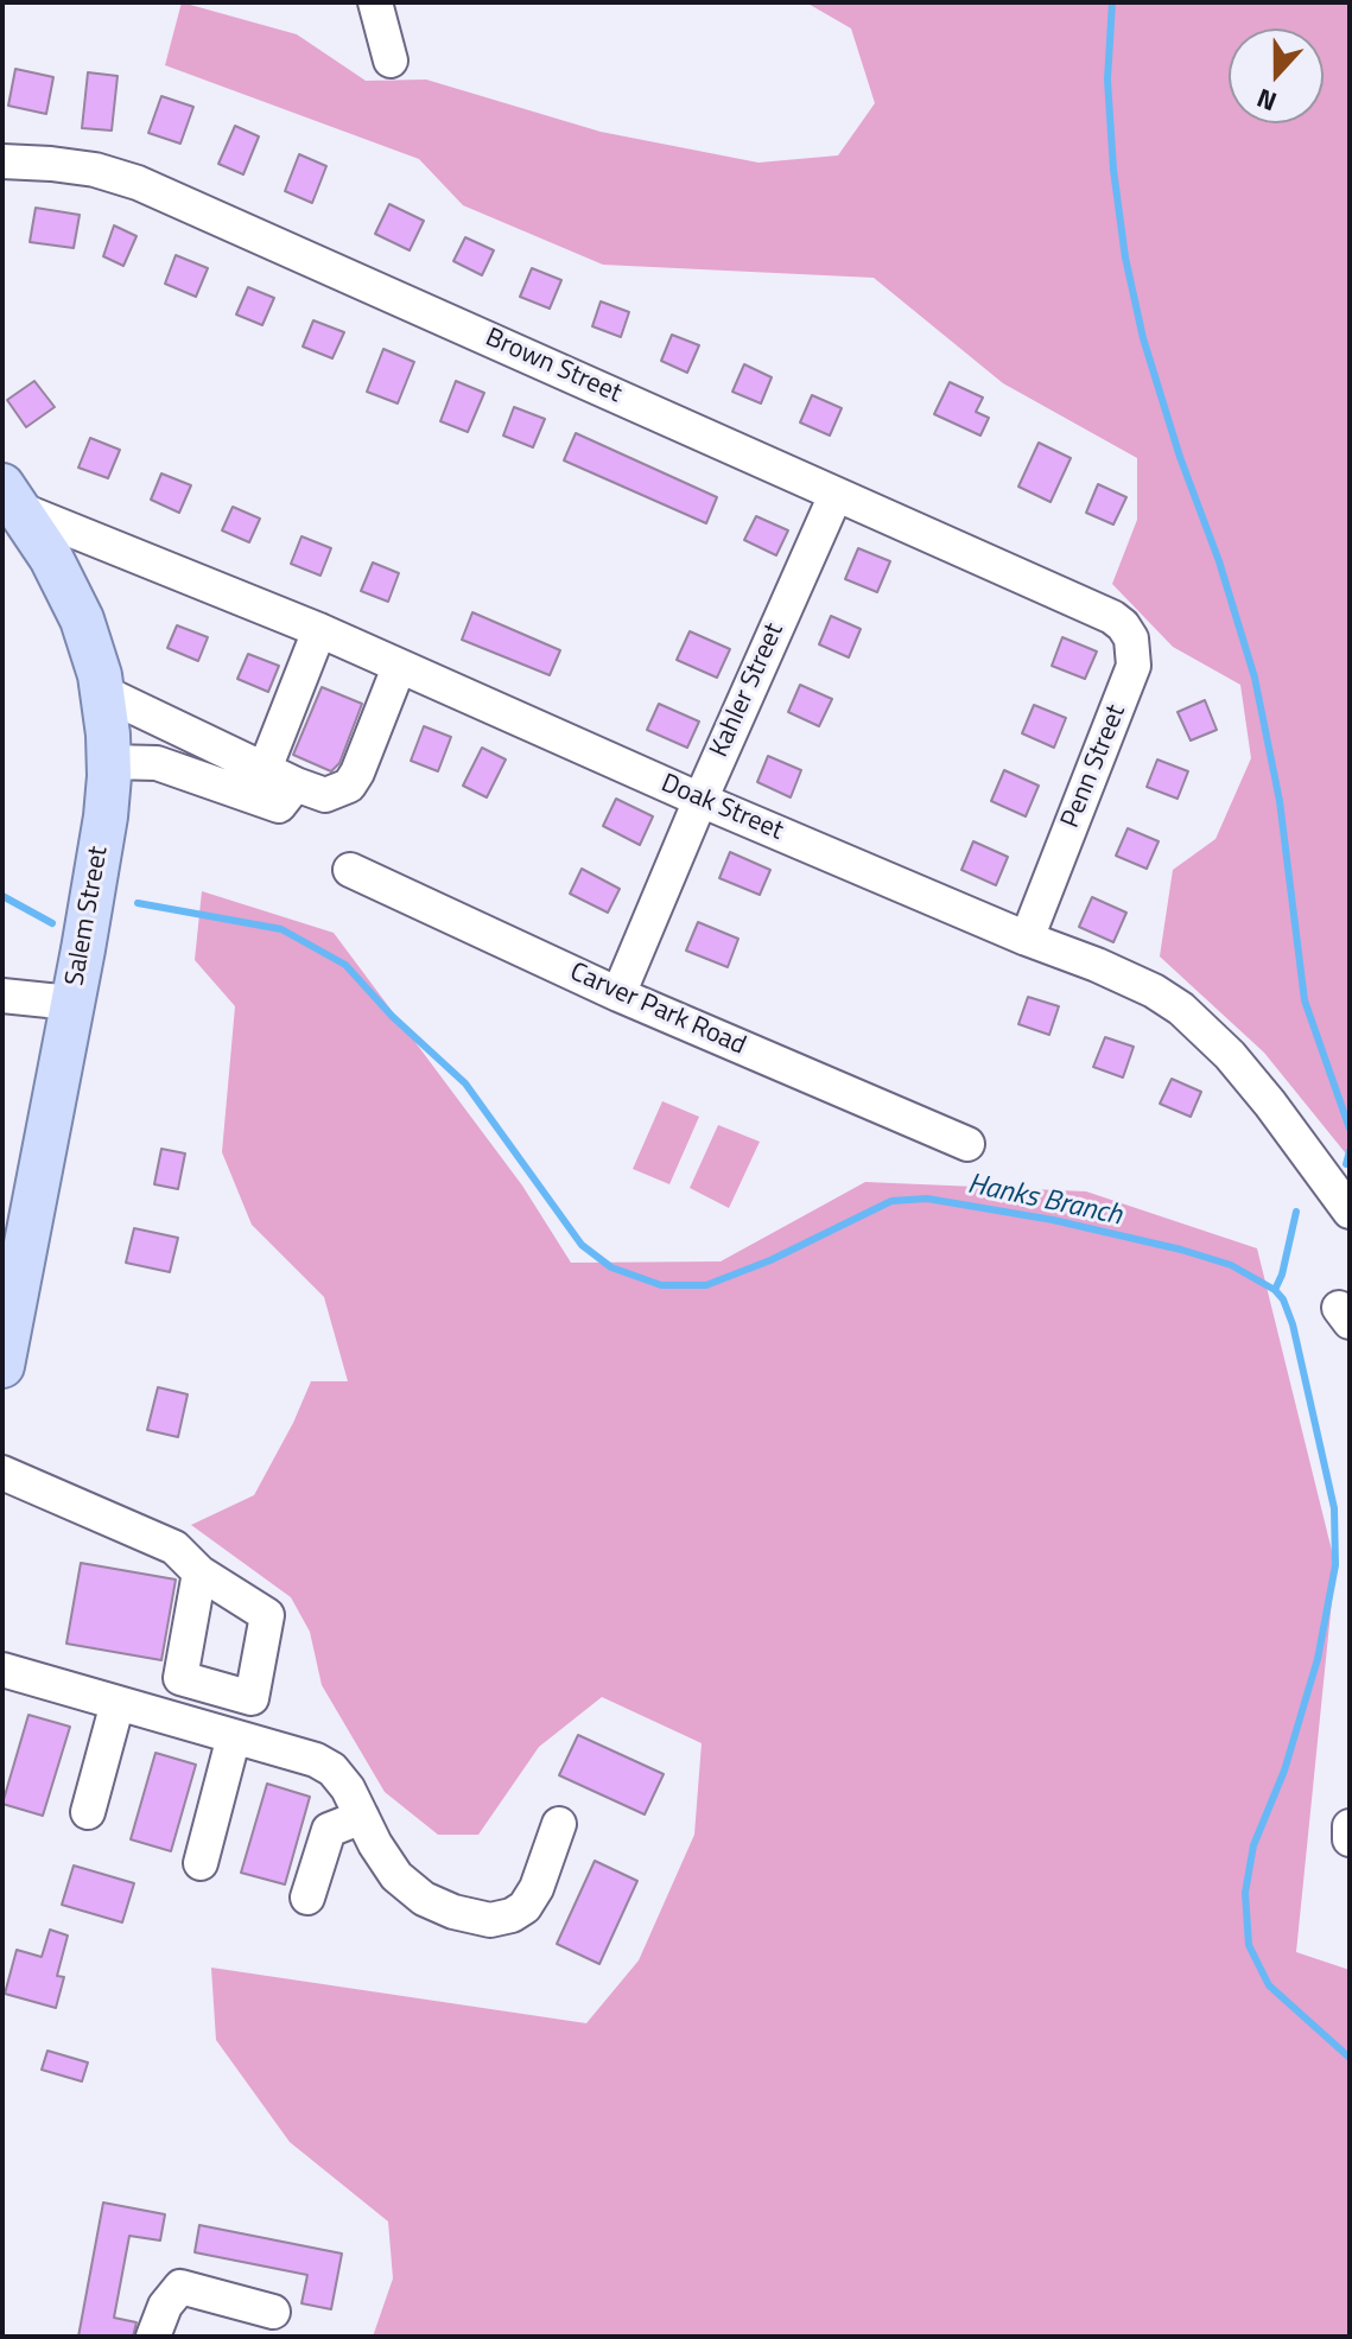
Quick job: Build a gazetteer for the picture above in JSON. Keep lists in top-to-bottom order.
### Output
{
  "streets": {
    "main road": ["Salem Street"],
    "street": [
      "Brown Street",
      "Kahler Street",
      "Penn Street",
      "Doak Street",
      "Carver Park Road"
    ]
  },
  "crossings": [
    ["Brown Street", "Kahler Street"],
    ["Brown Street", "Penn Street"],
    ["Kahler Street", "Doak Street"],
    ["Kahler Street", "Carver Park Road"],
    ["Penn Street", "Doak Street"],
    ["Doak Street", "Salem Street"]
  ],
  "water": ["Hanks Branch"],
  "north": "bottom"
}
